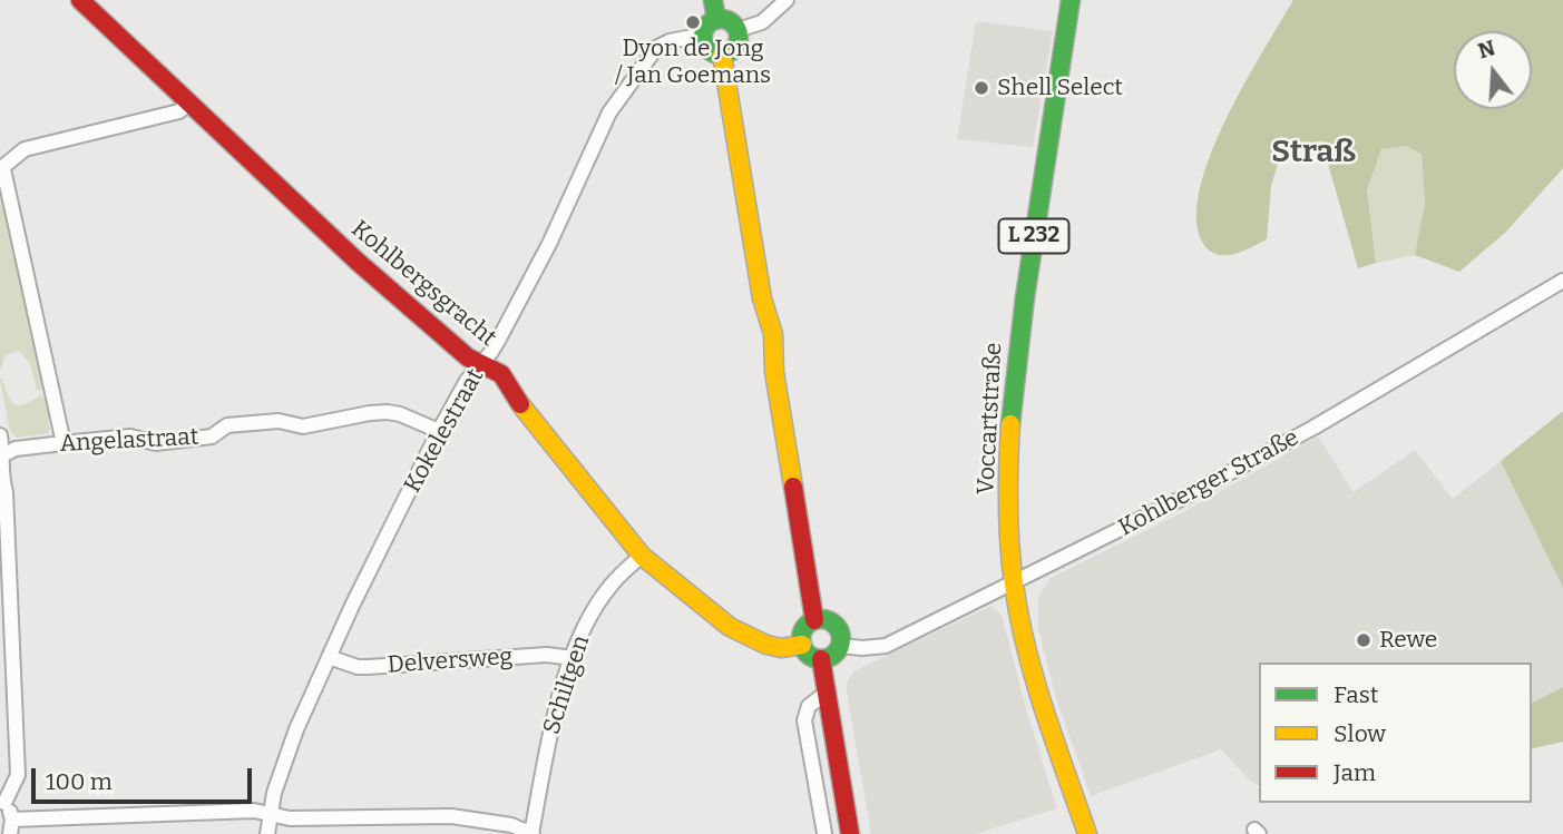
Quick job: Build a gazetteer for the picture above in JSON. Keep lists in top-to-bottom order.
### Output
{
  "streets": {
    "street": [
      "L 232",
      "Kohlbergsgracht",
      "Voccartstraße",
      "Kokelestraat",
      "Angelastraat",
      "Kohlberger Straße",
      "Delversweg",
      "Schiltgen"
    ]
  },
  "crossings": [
    ["Kohlbergsgracht", "Kokelestraat"],
    ["Kohlbergsgracht", "Kohlberger Straße"],
    ["Kohlbergsgracht", "Schiltgen"],
    ["Voccartstraße", "Kohlberger Straße"],
    ["Kokelestraat", "Angelastraat"],
    ["Kokelestraat", "Delversweg"],
    ["Delversweg", "Schiltgen"]
  ],
  "districts": ["Straß"],
  "places": ["Dyon de Jong / Jan Goemans", "Shell Select", "Rewe"],
  "legend": ["Fast", "Slow", "Jam"],
  "scale_bar": "100 m",
  "north": "top"
}
